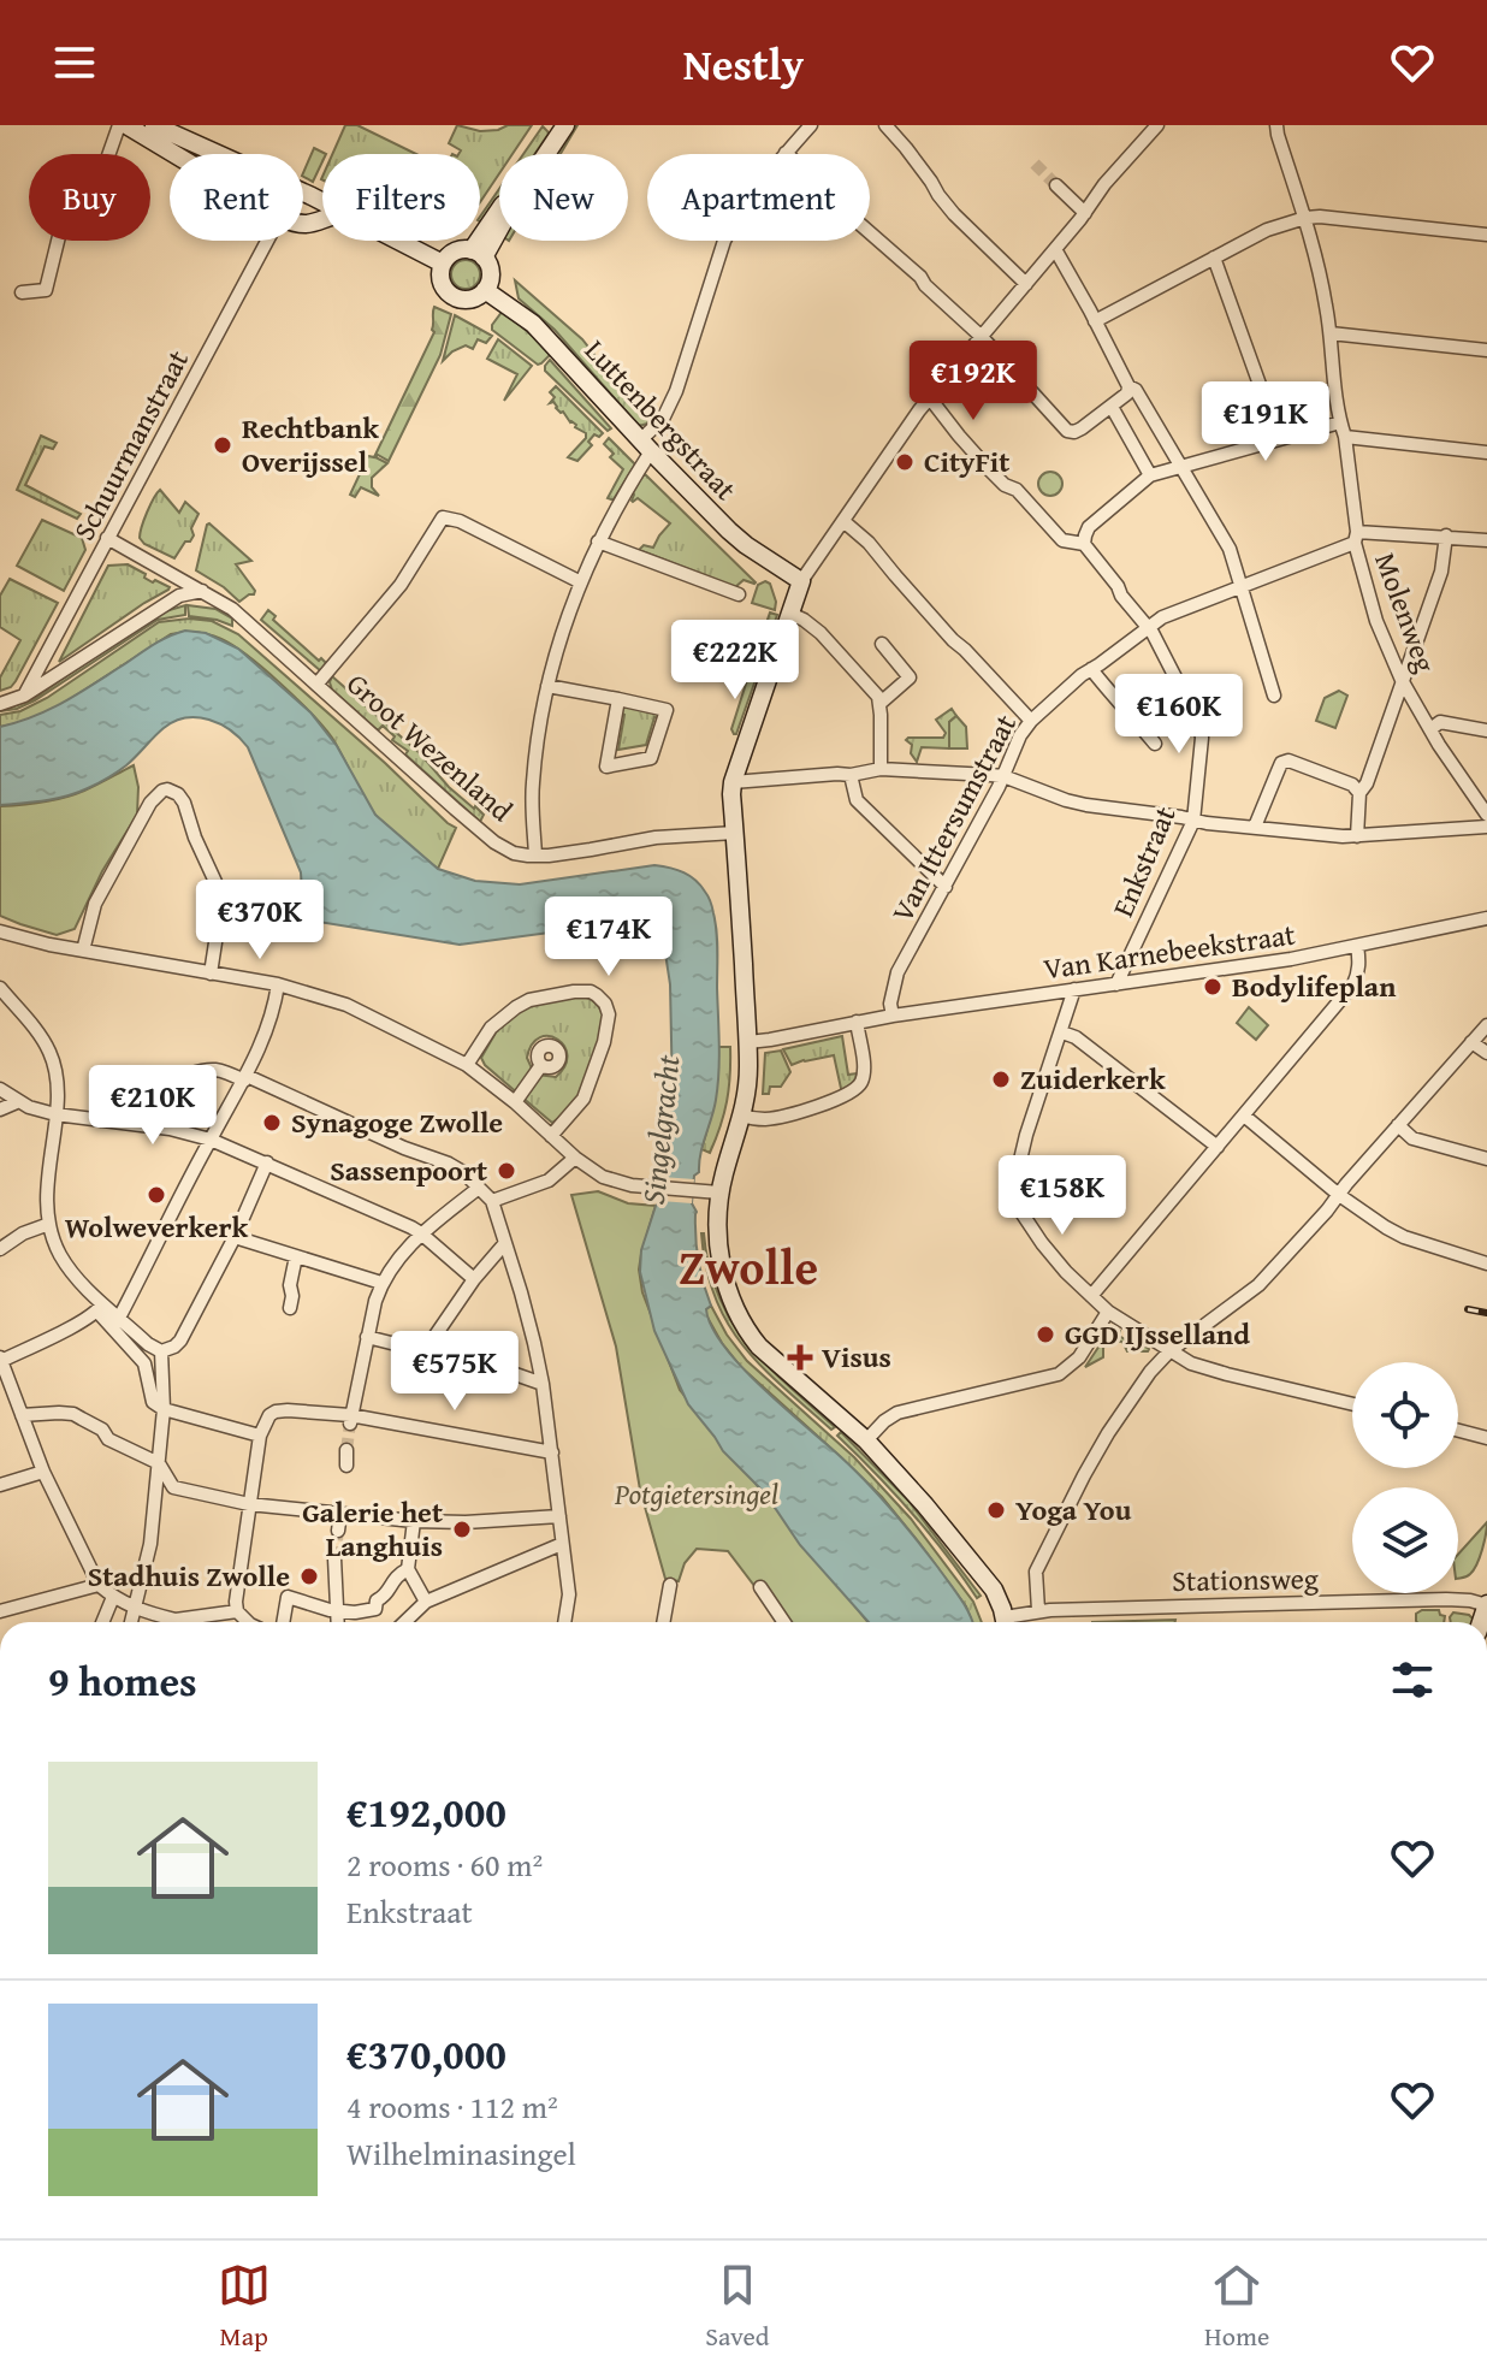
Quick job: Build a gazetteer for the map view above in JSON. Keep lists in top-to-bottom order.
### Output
{
  "streets": {
    "main road": ["Luttenbergstraat"],
    "street": [
      "Schuurmanstraat",
      "Molenweg",
      "Groot Wezenland",
      "Van Ittersumstraat",
      "Enkstraat",
      "Van Karnebeekstraat",
      "Stationsweg"
    ]
  },
  "crossings": [
    ["Schuurmanstraat", "Groot Wezenland"],
    ["Molenweg", "Van Ittersumstraat"],
    ["Van Ittersumstraat", "Enkstraat"],
    ["Van Ittersumstraat", "Van Karnebeekstraat"],
    ["Enkstraat", "Van Karnebeekstraat"]
  ],
  "districts": ["Zwolle"],
  "water": ["Singelgracht"],
  "parks": ["Potgietersingel"],
  "places": {
    "other": [
      "Rechtbank Overijssel",
      "CityFit",
      "Bodylifeplan",
      "Zuiderkerk",
      "Synagoge Zwolle",
      "Sassenpoort",
      "Wolweverkerk",
      "GGD IJsselland",
      "Yoga You",
      "Galerie het Langhuis",
      "Stadhuis Zwolle"
    ],
    "health": ["Visus"]
  },
  "page": {
    "header": "Nestly",
    "chip": [
      "Buy",
      "Rent",
      "Filters",
      "New",
      "Apartment"
    ],
    "price": [
      "€192K",
      "€191K",
      "€222K",
      "€160K",
      "€370K",
      "€174K",
      "€210K",
      "€158K",
      "€575K"
    ],
    "heading": "9 homes",
    "list": [
      {
        "name": "€192,000",
        "note": "2 rooms · 60 m² · Enkstraat"
      },
      {
        "name": "€370,000",
        "note": "4 rooms · 112 m² · Wilhelminasingel"
      }
    ],
    "tabs": ["Map", "Saved", "Home"]
  }
}
